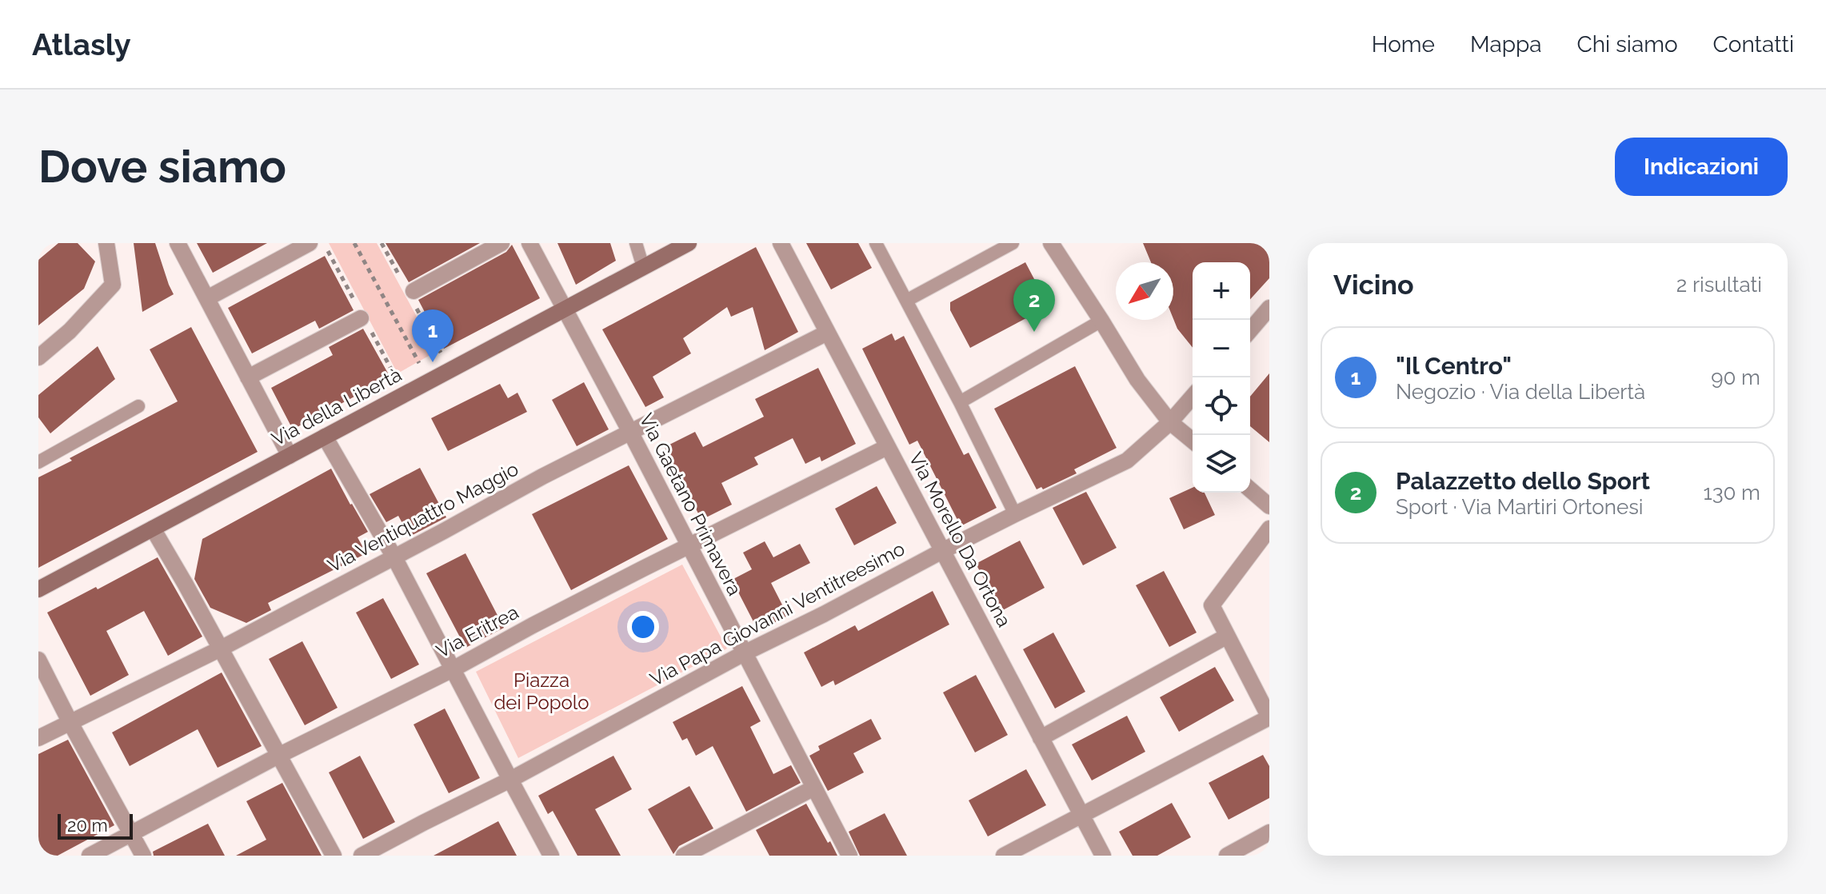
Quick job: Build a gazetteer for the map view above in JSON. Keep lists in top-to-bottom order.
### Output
{
  "streets": {
    "main road": ["Via della Libertà"],
    "street": [
      "Via Gaetano Primavera",
      "Via Ventiquattro Maggio",
      "Via Morello Da Ortona",
      "Via Papa Giovanni Ventitreesimo",
      "Via Eritrea"
    ]
  },
  "crossings": [
    ["Via della Libertà", "Via Gaetano Primavera"],
    ["Via Gaetano Primavera", "Via Ventiquattro Maggio"],
    ["Via Gaetano Primavera", "Via Papa Giovanni Ventitreesimo"],
    ["Via Gaetano Primavera", "Via Eritrea"],
    ["Via Ventiquattro Maggio", "Via Morello Da Ortona"],
    ["Via Morello Da Ortona", "Via Papa Giovanni Ventitreesimo"],
    ["Via Morello Da Ortona", "Via Eritrea"]
  ],
  "parks": ["Piazza dei Popolo"],
  "scale_bar": "20 m",
  "north": "bottom left",
  "page": {
    "header": "Atlasly",
    "nav": [
      "Home",
      "Mappa",
      "Chi siamo",
      "Contatti"
    ],
    "buttons": "Indicazioni",
    "title": "Dove siamo",
    "heading": ["Vicino", "2 risultati"],
    "map_buttons": ["+", "−"],
    "pins": ["2", "1"],
    "list": [
      {
        "mark": "1",
        "name": "\"Il Centro\"",
        "note": "Negozio · Via della Libertà",
        "value": "90 m"
      },
      {
        "mark": "2",
        "name": "Palazzetto dello Sport",
        "note": "Sport · Via Martiri Ortonesi",
        "value": "130 m"
      }
    ],
    "scale": "20 m"
  }
}
